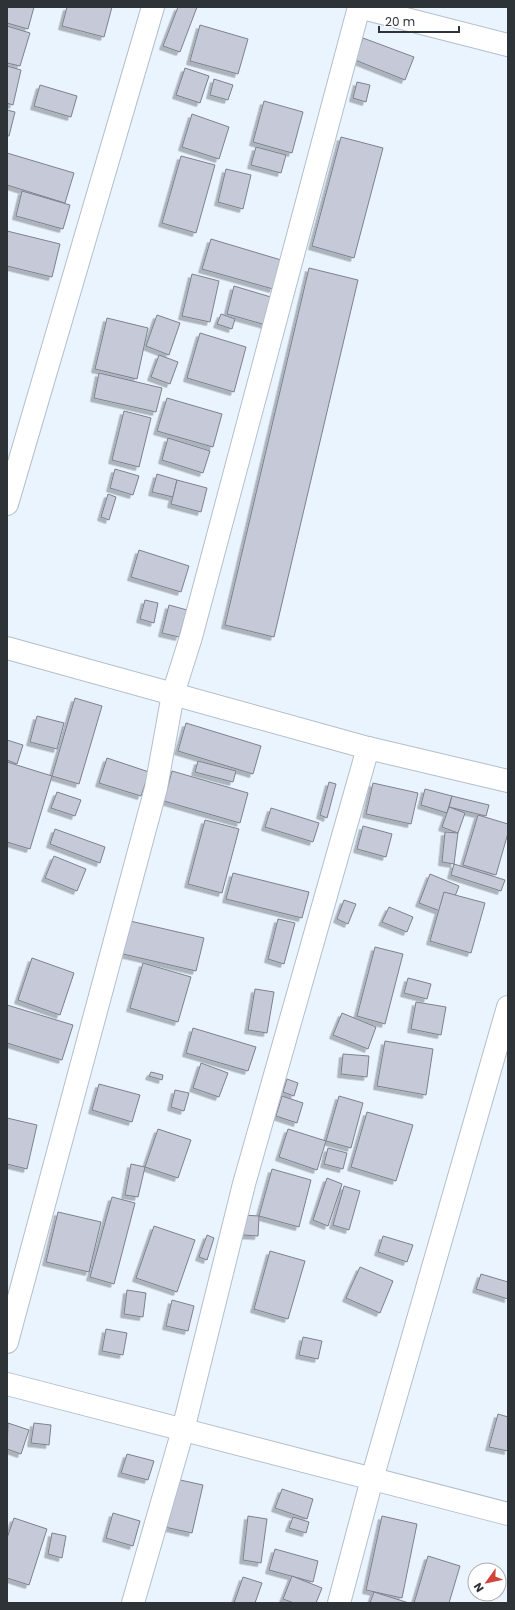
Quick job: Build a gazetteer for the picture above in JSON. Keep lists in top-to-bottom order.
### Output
{
  "scale_bar": "20 m",
  "north": "bottom left"
}
